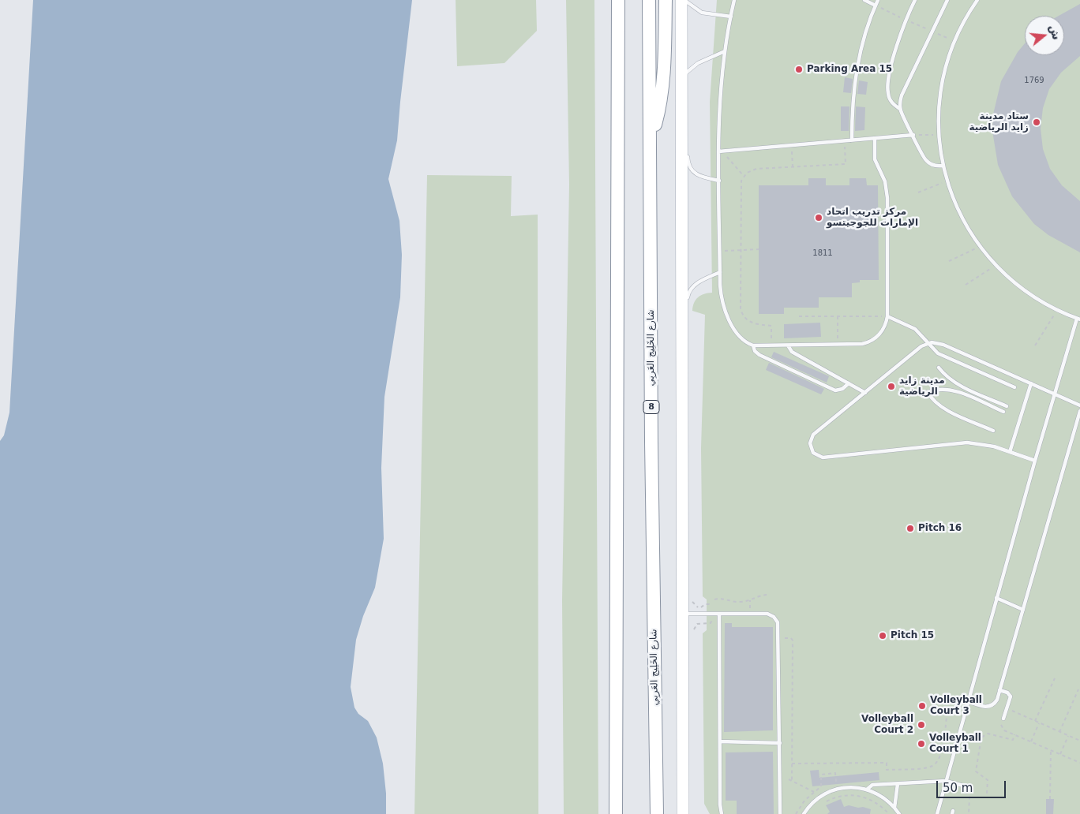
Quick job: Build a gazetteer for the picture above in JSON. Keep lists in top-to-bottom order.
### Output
{
  "streets": {
    "highway": ["شارع الخَلِيج العَربِي", "8"]
  },
  "places": [
    "Parking Area 15",
    "ستاد مدينة زايد الرياضية",
    "مركز تدريب اتحاد الإمارات للجوجيتسو",
    "مدينة زايد الرياضية",
    "Pitch 16",
    "Pitch 15",
    "Volleyball Court 3",
    "Volleyball Court 2",
    "Volleyball Court 1"
  ],
  "house_numbers": ["1769", "1811"],
  "scale_bar": "50 m",
  "north": "right"
}
